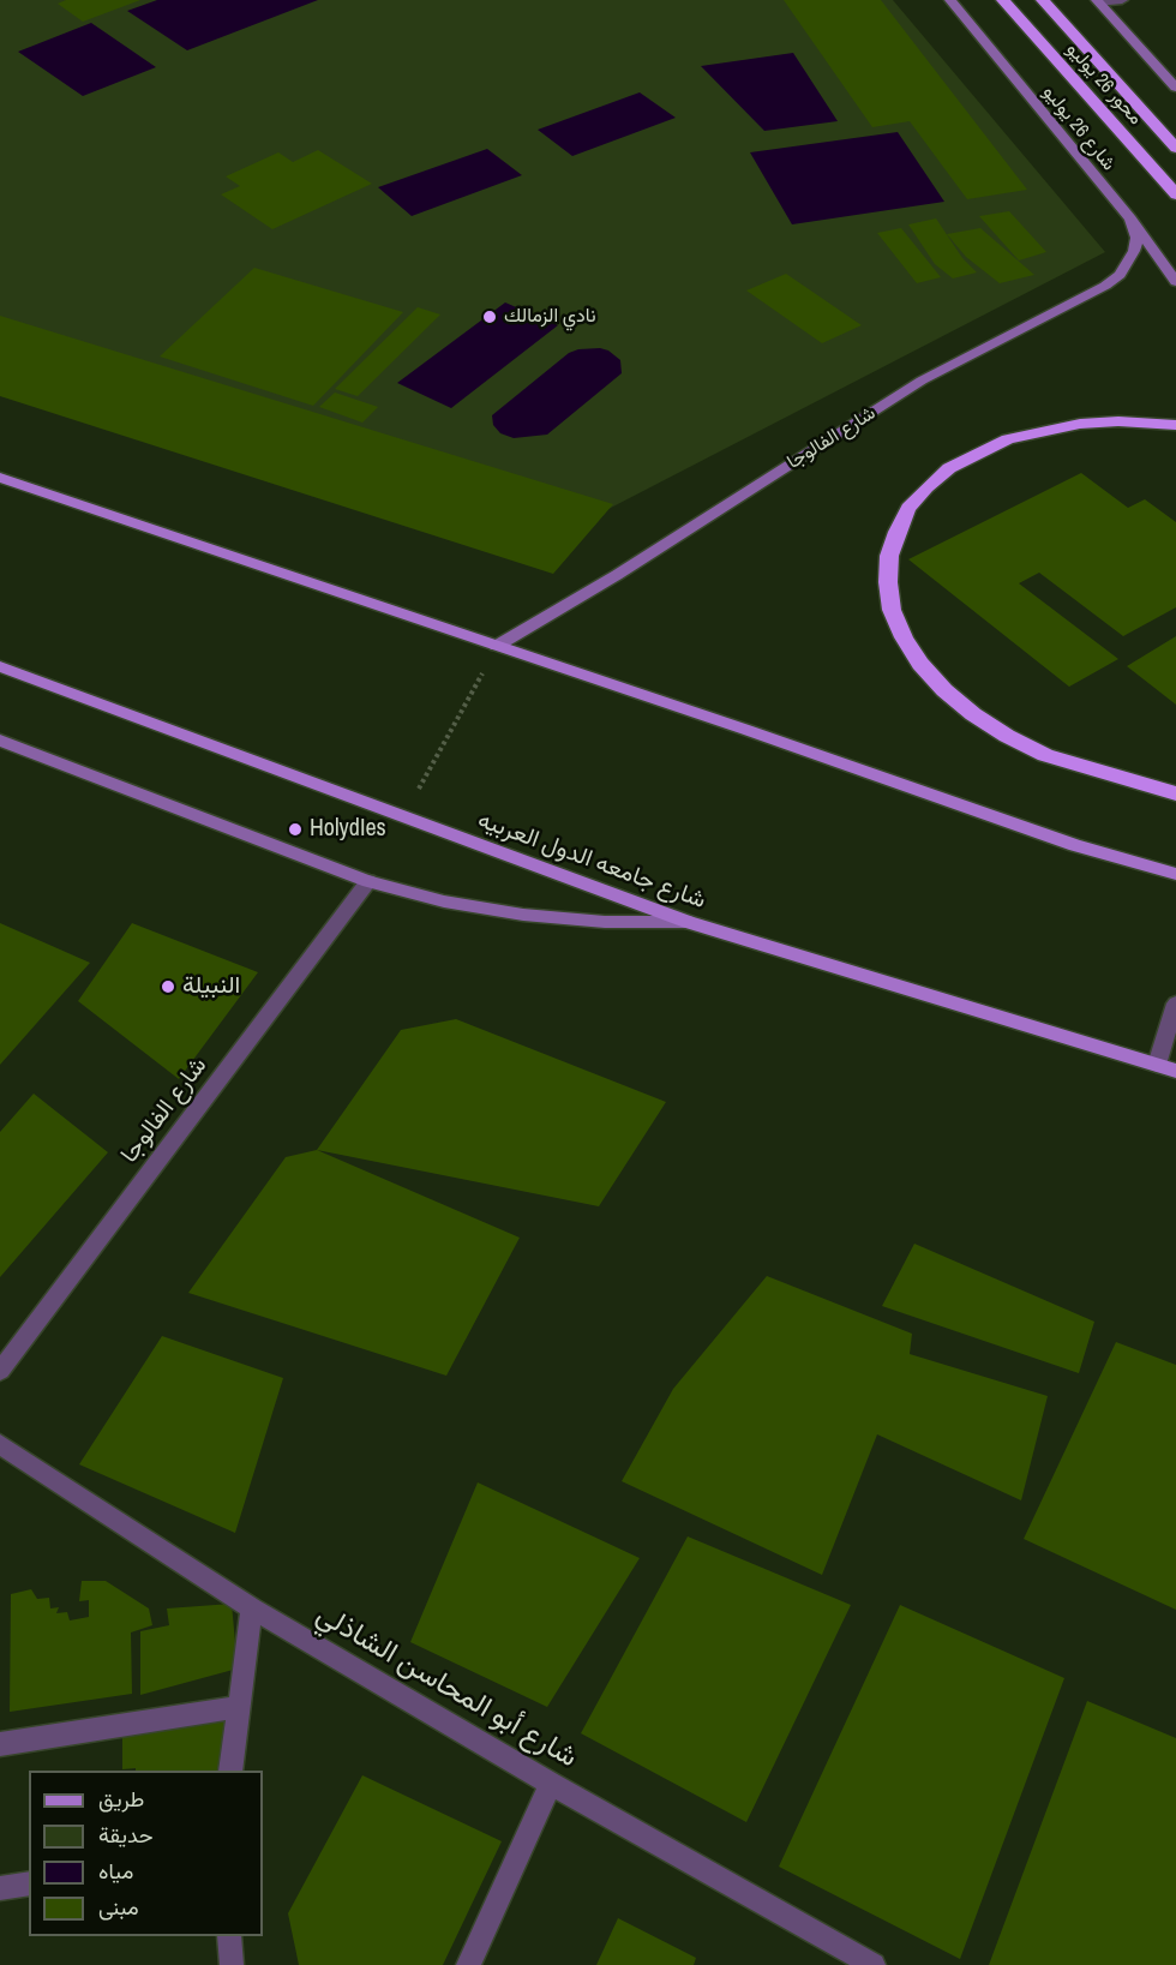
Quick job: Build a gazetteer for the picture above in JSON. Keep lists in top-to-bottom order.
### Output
{
  "streets": {
    "highway": ["محور 26 يوليو"],
    "main road": ["شارع جامعه الدول العربيه"],
    "street": ["شارع 26 يوليو", "شارع الفالوجا", "شارع أبو المحاسن الشاذلي"]
  },
  "crossings": [
    ["شارع 26 يوليو", "شارع الفالوجا"]
  ],
  "places": ["نادي الزمالك", "HolydIes", "النبيلة"],
  "legend": [
    "طريق",
    "حديقة",
    "مياه",
    "مبنى"
  ]
}
